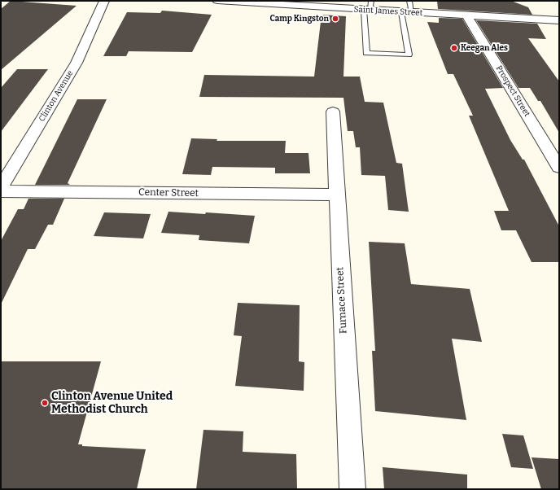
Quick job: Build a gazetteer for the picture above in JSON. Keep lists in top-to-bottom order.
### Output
{
  "streets": {
    "street": [
      "Saint James Street",
      "Prospect Street",
      "Clinton Avenue",
      "Center Street",
      "Furnace Street"
    ]
  },
  "crossings": [
    ["Saint James Street", "Prospect Street"],
    ["Center Street", "Furnace Street"]
  ],
  "places": ["Camp Kingston", "Keegan Ales", "Clinton Avenue United Methodist Church"]
}
